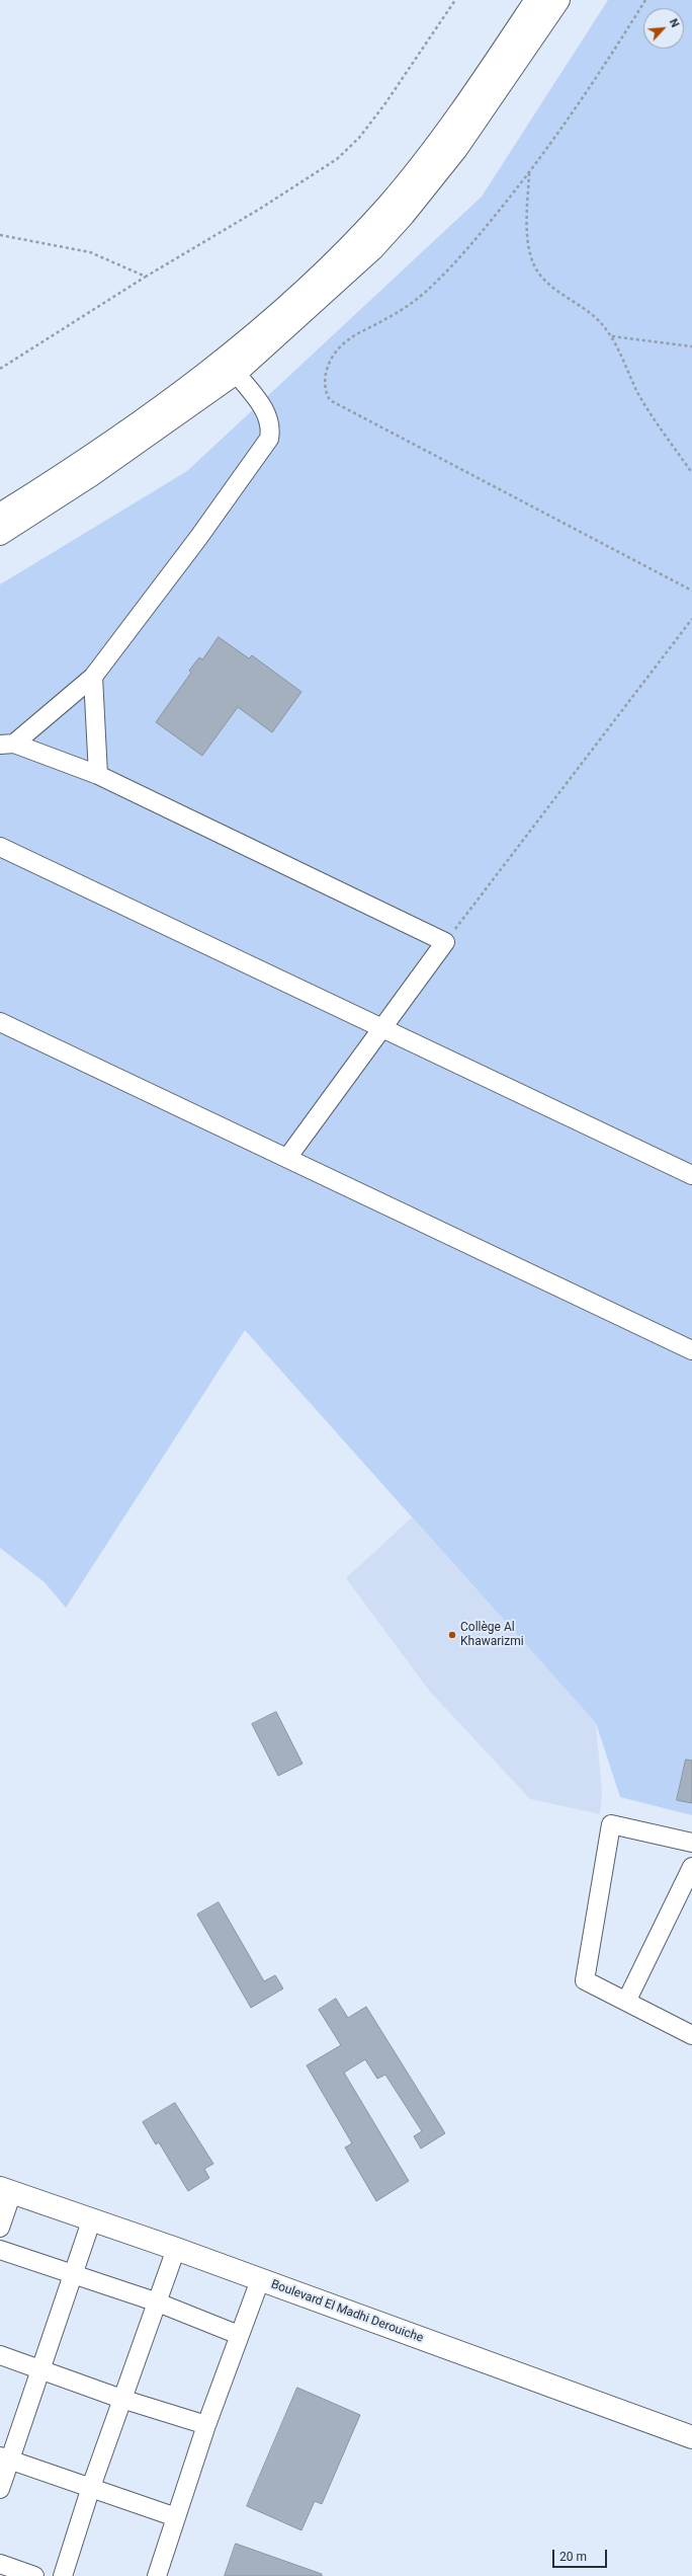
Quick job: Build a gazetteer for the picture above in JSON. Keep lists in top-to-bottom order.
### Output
{
  "streets": {
    "main road": ["Boulevard El Madhi Derouiche"]
  },
  "places": ["Collège Al Khawarizmi"],
  "scale_bar": "20 m",
  "north": "top right"
}
